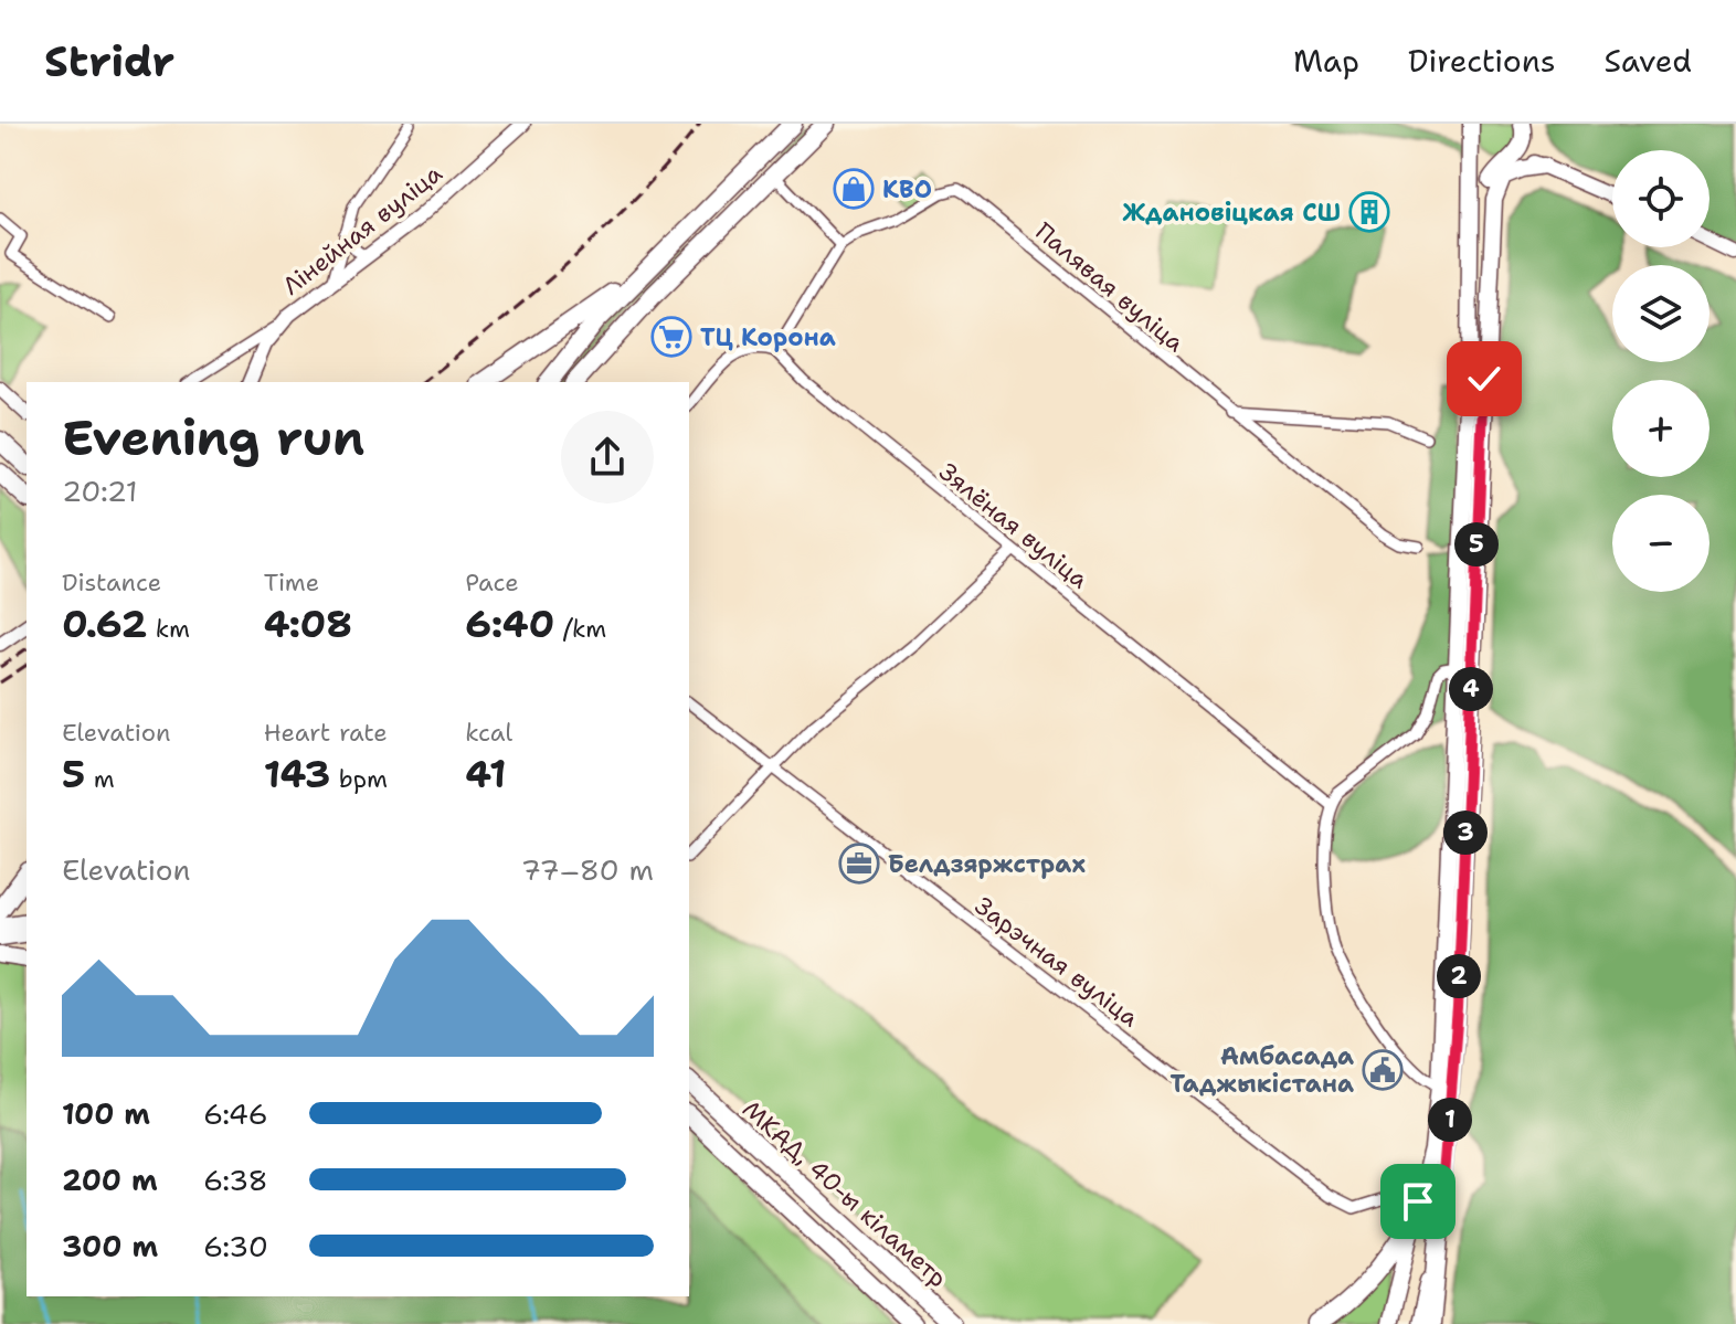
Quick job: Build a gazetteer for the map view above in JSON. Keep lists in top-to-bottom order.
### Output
{
  "streets": {
    "highway": ["МКАД, 40-ы кіламетр"],
    "street": [
      "Лінейная вуліца",
      "Палявая вуліца",
      "Зялёная вуліца",
      "Зарэчная вуліца"
    ]
  },
  "places": {
    "shop": ["KBО"],
    "building": ["Ждановіцкая СШ"],
    "supermarket": ["ТЦ Корона"],
    "office": ["Белдзяржстрах"],
    "public building": ["Амбасада Таджыкістана"]
  },
  "page": {
    "header": "Stridr",
    "nav": ["Map", "Directions", "Saved"],
    "map_buttons": ["+", "−"],
    "heading": ["Evening run", "20:21"],
    "pins": [
      "5",
      "4",
      "3",
      "2",
      "1"
    ],
    "stats": [
      ["Distance", "0.62 km"],
      ["Time", "4:08"],
      ["Pace", "6:40 /km"],
      ["Elevation", "5 m"],
      ["Heart rate", "143 bpm"],
      ["kcal", "41"]
    ],
    "chart": ["Elevation", "77–80 m"],
    "list": [
      {
        "name": "100 m",
        "note": "6:46"
      },
      {
        "name": "200 m",
        "note": "6:38"
      },
      {
        "name": "300 m",
        "note": "6:30"
      }
    ]
  }
}
